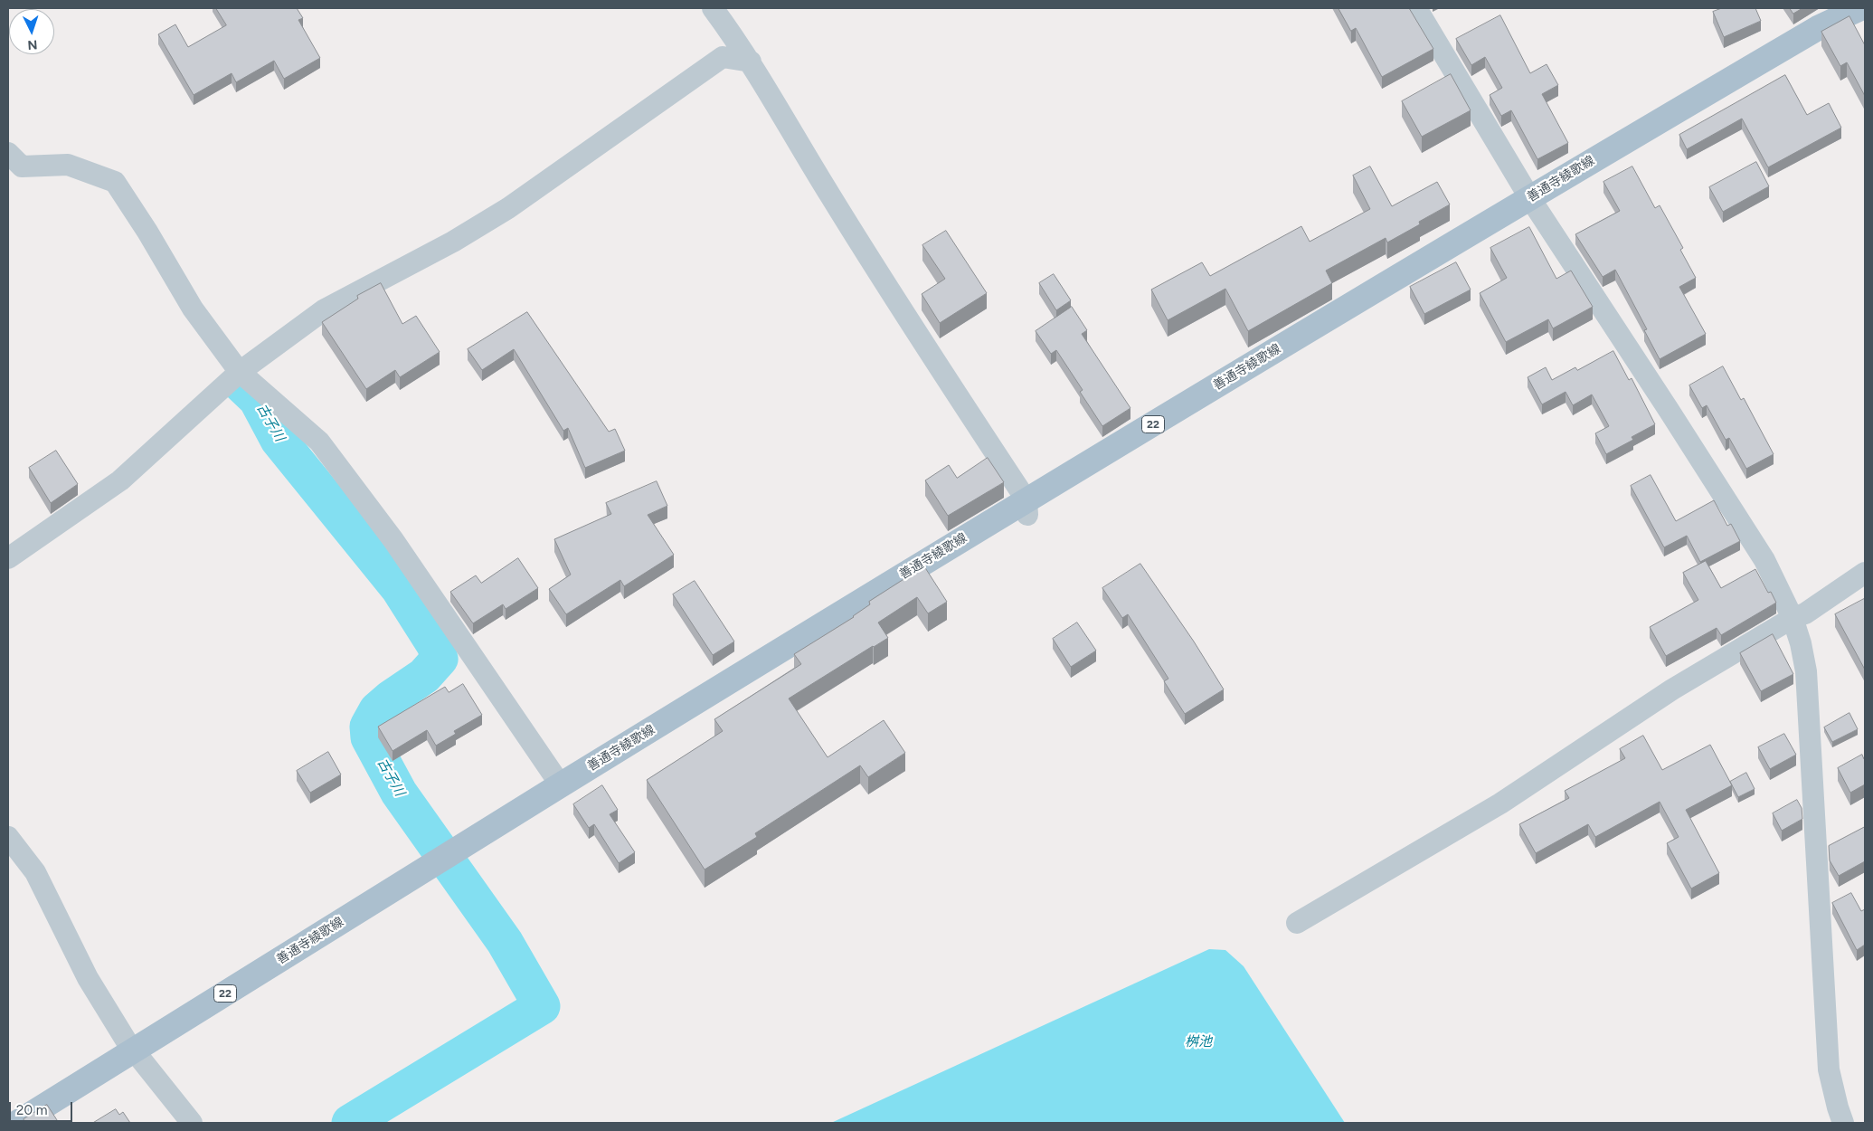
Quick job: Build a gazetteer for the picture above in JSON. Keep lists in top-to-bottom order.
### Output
{
  "streets": {
    "main road": ["善通寺綾歌線", "22"]
  },
  "water": ["古子川", "桝池"],
  "scale_bar": "20 m",
  "north": "bottom"
}
